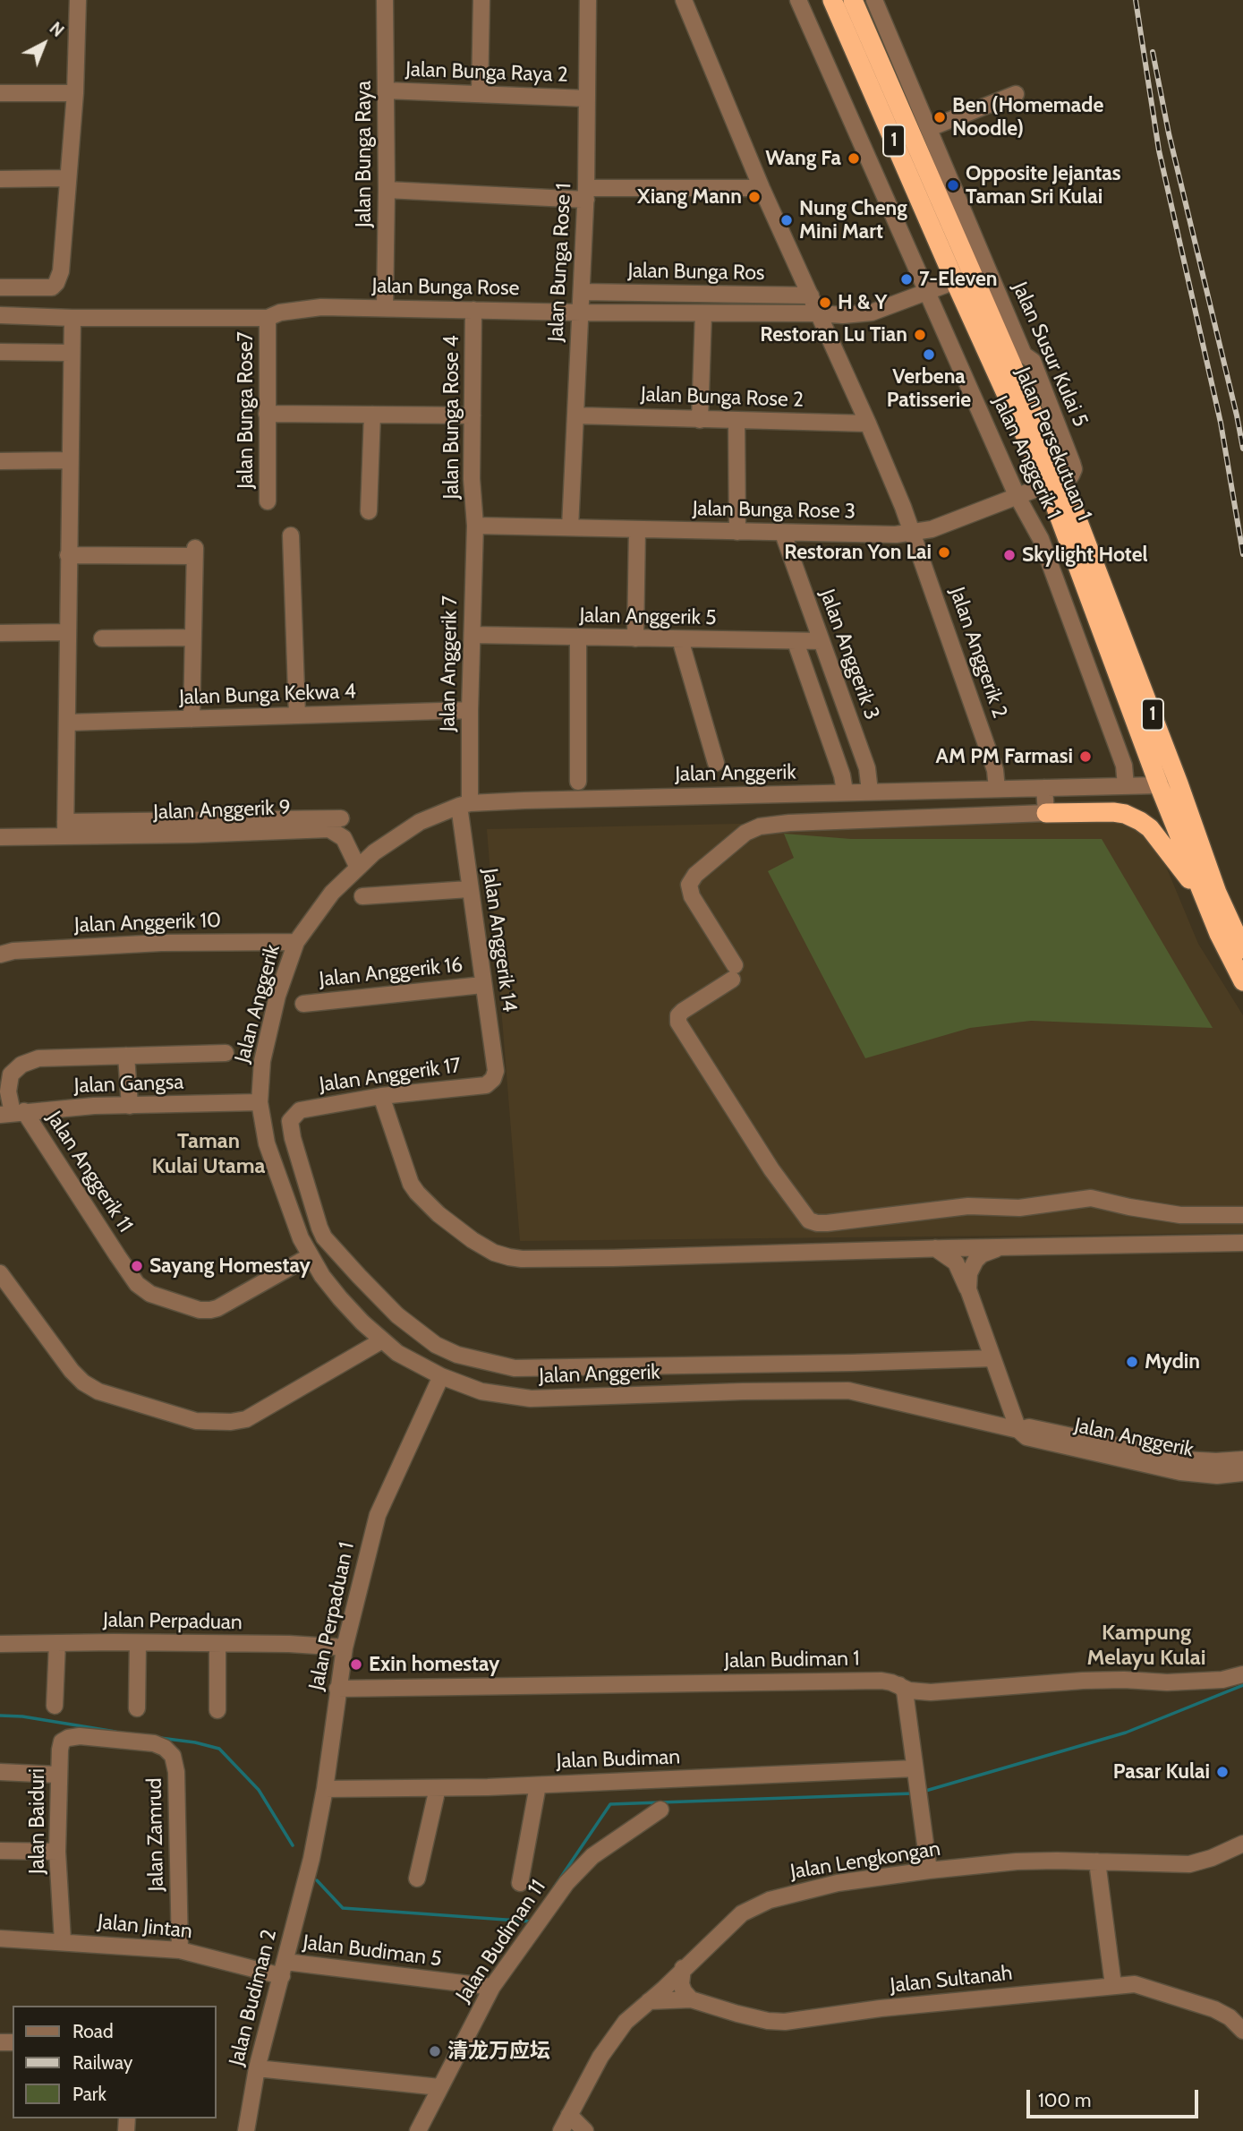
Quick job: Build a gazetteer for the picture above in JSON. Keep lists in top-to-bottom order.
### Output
{
  "streets": {
    "highway": ["1", "Jalan Persekutuan 1"],
    "street": [
      "Jalan Bunga Raya 2",
      "Jalan Bunga Raya",
      "Jalan Bunga Rose 1",
      "Jalan Bunga Ros",
      "Jalan Bunga Rose",
      "Jalan Susur Kulai 5",
      "Jalan Bunga Rose 2",
      "Jalan Bunga Rose7",
      "Jalan Bunga Rose 4",
      "Jalan Anggerik 1",
      "Jalan Bunga Rose 3",
      "Jalan Anggerik 5",
      "Jalan Anggerik 2",
      "Jalan Anggerik 3",
      "Jalan Anggerik 7",
      "Jalan Bunga Kekwa 4",
      "Jalan Anggerik",
      "Jalan Anggerik 9",
      "Jalan Anggerik 10",
      "Jalan Anggerik 14",
      "Jalan Anggerik 16",
      "Jalan Anggerik 17",
      "Jalan Gangsa",
      "Jalan Anggerik 11",
      "Jalan Perpaduan 1",
      "Jalan Perpaduan",
      "Jalan Budiman 1",
      "Jalan Budiman",
      "Jalan Baiduri",
      "Jalan Zamrud",
      "Jalan Lengkongan",
      "Jalan Jintan",
      "Jalan Budiman 11",
      "Jalan Budiman 5",
      "Jalan Sultanah",
      "Jalan Budiman 2"
    ]
  },
  "crossings": [
    ["Jalan Bunga Raya 2", "Jalan Bunga Raya"],
    ["Jalan Bunga Raya 2", "Jalan Bunga Rose 1"],
    ["Jalan Bunga Raya", "Jalan Bunga Rose"],
    ["Jalan Bunga Rose 1", "Jalan Bunga Ros"],
    ["Jalan Bunga Rose 1", "Jalan Bunga Rose"],
    ["Jalan Bunga Rose 1", "Jalan Bunga Rose 2"],
    ["Jalan Bunga Rose 1", "Jalan Bunga Rose 3"],
    ["Jalan Bunga Rose", "Jalan Bunga Rose7"],
    ["Jalan Bunga Rose", "Jalan Bunga Rose 4"],
    ["Jalan Bunga Rose", "Jalan Persekutuan 1"],
    ["Jalan Bunga Rose", "Jalan Anggerik 1"],
    ["Jalan Susur Kulai 5", "Jalan Persekutuan 1"],
    ["Jalan Susur Kulai 5", "Jalan Bunga Rose 3"],
    ["Jalan Bunga Rose 4", "Jalan Bunga Rose 3"],
    ["Jalan Bunga Rose 4", "Jalan Anggerik 7"],
    ["Jalan Persekutuan 1", "Jalan Bunga Rose 3"],
    ["Jalan Persekutuan 1", "Jalan Anggerik"],
    ["Jalan Anggerik 1", "Jalan Bunga Rose 3"],
    ["Jalan Anggerik 1", "Jalan Anggerik"],
    ["Jalan Bunga Rose 3", "Jalan Anggerik 2"],
    ["Jalan Bunga Rose 3", "Jalan Anggerik 3"],
    ["Jalan Bunga Rose 3", "Jalan Anggerik 7"],
    ["Jalan Anggerik 5", "Jalan Anggerik 3"],
    ["Jalan Anggerik 5", "Jalan Anggerik 7"],
    ["Jalan Anggerik 2", "Jalan Anggerik"],
    ["Jalan Anggerik 3", "Jalan Anggerik"],
    ["Jalan Anggerik 7", "Jalan Bunga Kekwa 4"],
    ["Jalan Anggerik 7", "Jalan Anggerik"],
    ["Jalan Anggerik 7", "Jalan Anggerik 14"],
    ["Jalan Anggerik", "Jalan Anggerik 9"],
    ["Jalan Anggerik", "Jalan Anggerik 10"],
    ["Jalan Anggerik", "Jalan Anggerik 14"],
    ["Jalan Anggerik", "Jalan Gangsa"],
    ["Jalan Anggerik", "Jalan Anggerik 11"],
    ["Jalan Anggerik", "Jalan Perpaduan 1"],
    ["Jalan Anggerik 14", "Jalan Anggerik 16"],
    ["Jalan Anggerik 14", "Jalan Anggerik 17"],
    ["Jalan Gangsa", "Jalan Anggerik 11"],
    ["Jalan Perpaduan 1", "Jalan Perpaduan"],
    ["Jalan Perpaduan 1", "Jalan Budiman 1"],
    ["Jalan Perpaduan 1", "Jalan Budiman"],
    ["Jalan Perpaduan 1", "Jalan Budiman 2"],
    ["Jalan Baiduri", "Jalan Zamrud"],
    ["Jalan Baiduri", "Jalan Jintan"],
    ["Jalan Zamrud", "Jalan Jintan"],
    ["Jalan Lengkongan", "Jalan Sultanah"],
    ["Jalan Jintan", "Jalan Budiman 5"],
    ["Jalan Jintan", "Jalan Budiman 2"],
    ["Jalan Budiman 11", "Jalan Budiman 5"],
    ["Jalan Budiman 5", "Jalan Budiman 2"]
  ],
  "districts": ["Taman Kulai Utama", "Kampung Melayu Kulai"],
  "places": [
    "Ben (Homemade Noodle)",
    "Wang Fa",
    "Opposite Jejantas Taman Sri Kulai",
    "Xiang Mann",
    "Nung Cheng Mini Mart",
    "7-Eleven",
    "H & Y",
    "Restoran Lu Tian",
    "Verbena Patisserie",
    "Restoran Yon Lai",
    "Skylight Hotel",
    "AM PM Farmasi",
    "Sayang Homestay",
    "Mydin",
    "Exin homestay",
    "Pasar Kulai",
    "清龙万应坛"
  ],
  "legend": ["Road", "Railway", "Park"],
  "scale_bar": "100 m",
  "north": "top right"
}
